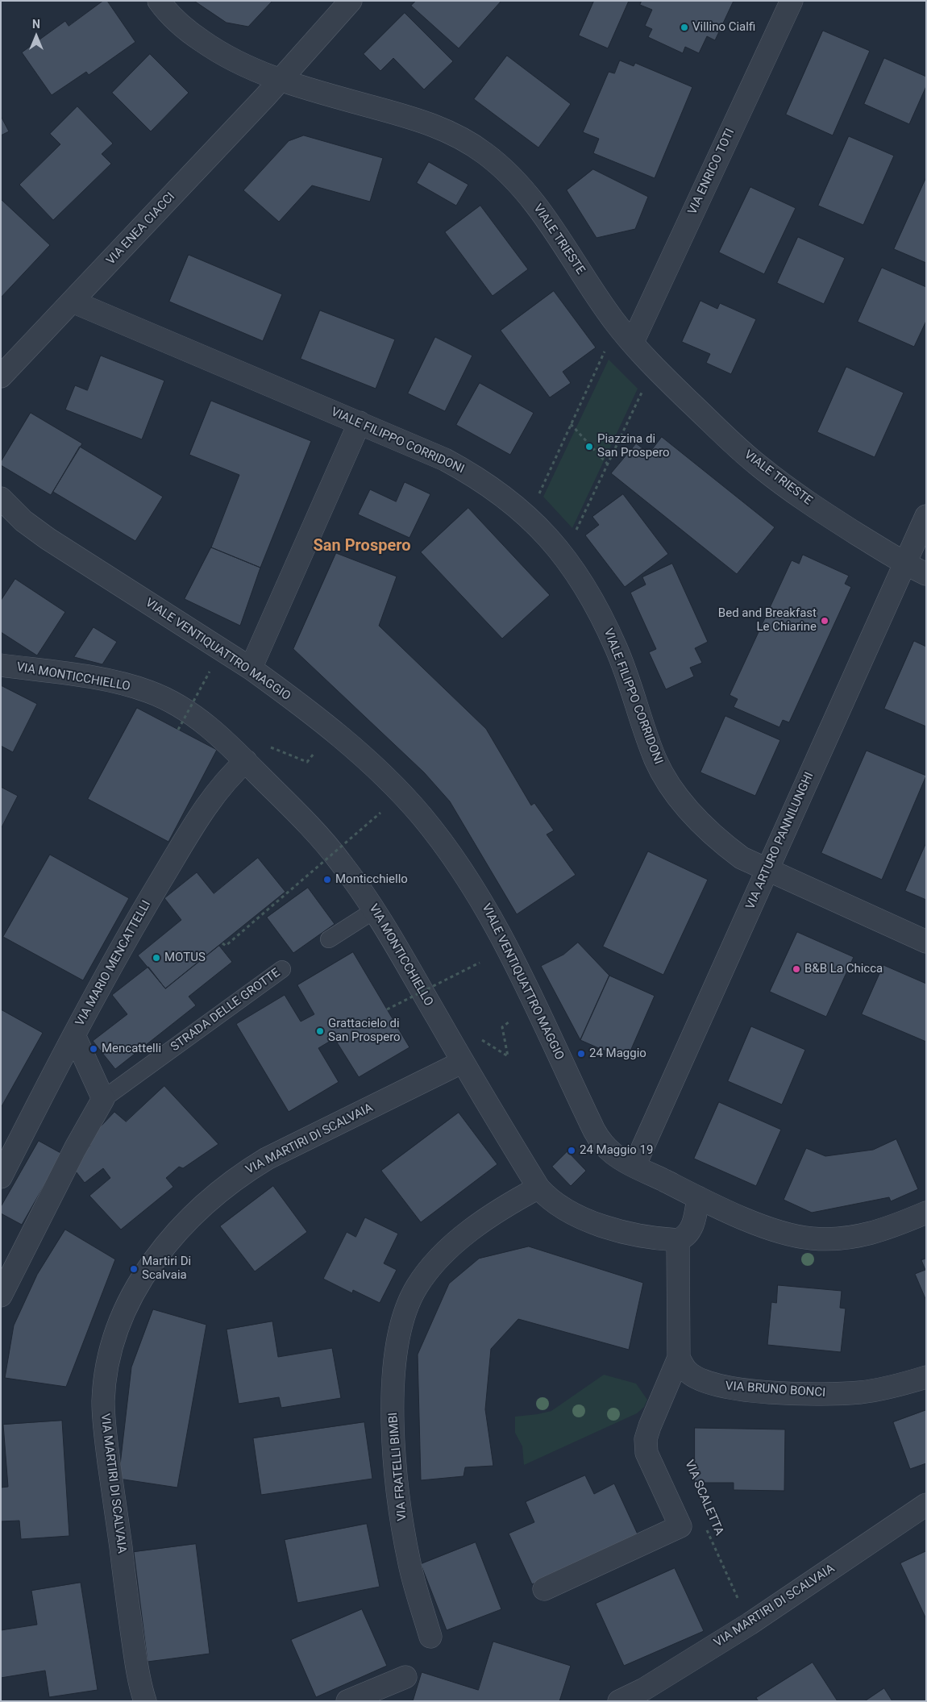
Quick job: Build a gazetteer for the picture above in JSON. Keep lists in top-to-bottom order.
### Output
{
  "streets": {
    "street": [
      "VIA ENRICO TOTI",
      "VIA ENEA CIACCI",
      "VIALE TRIESTE",
      "VIALE FILIPPO CORRIDONI",
      "VIALE VENTIQUATTRO MAGGIO",
      "VIA MONTICCHIELLO",
      "VIA ARTURO PANNILUNGHI",
      "VIA MARIO MENCATTELLI",
      "STRADA DELLE GROTTE",
      "VIA MARTIRI DI SCALVAIA",
      "VIA BRUNO BONCI",
      "VIA FRATELLI BIMBI"
    ],
    "path": ["VIA SCALETTA"]
  },
  "crossings": [
    ["VIA ENRICO TOTI", "VIALE TRIESTE"],
    ["VIA ENEA CIACCI", "VIALE TRIESTE"],
    ["VIA ENEA CIACCI", "VIALE FILIPPO CORRIDONI"],
    ["VIALE TRIESTE", "VIA ARTURO PANNILUNGHI"],
    ["VIALE FILIPPO CORRIDONI", "VIA ARTURO PANNILUNGHI"],
    ["VIALE VENTIQUATTRO MAGGIO", "VIA ARTURO PANNILUNGHI"],
    ["VIA MONTICCHIELLO", "VIA MARIO MENCATTELLI"],
    ["VIA MONTICCHIELLO", "VIA MARTIRI DI SCALVAIA"],
    ["VIA MONTICCHIELLO", "VIA FRATELLI BIMBI"],
    ["VIA MARTIRI DI SCALVAIA", "VIA SCALETTA"]
  ],
  "districts": ["San Prospero"],
  "places": [
    "Villino Cialfi",
    "Piazzina di San Prospero",
    "Bed and Breakfast Le Chiarine",
    "Monticchiello",
    "MOTUS",
    "B&B La Chicca",
    "Grattacielo di San Prospero",
    "Mencattelli",
    "24 Maggio",
    "24 Maggio 19",
    "Martiri Di Scalvaia"
  ],
  "north": "top"
}
